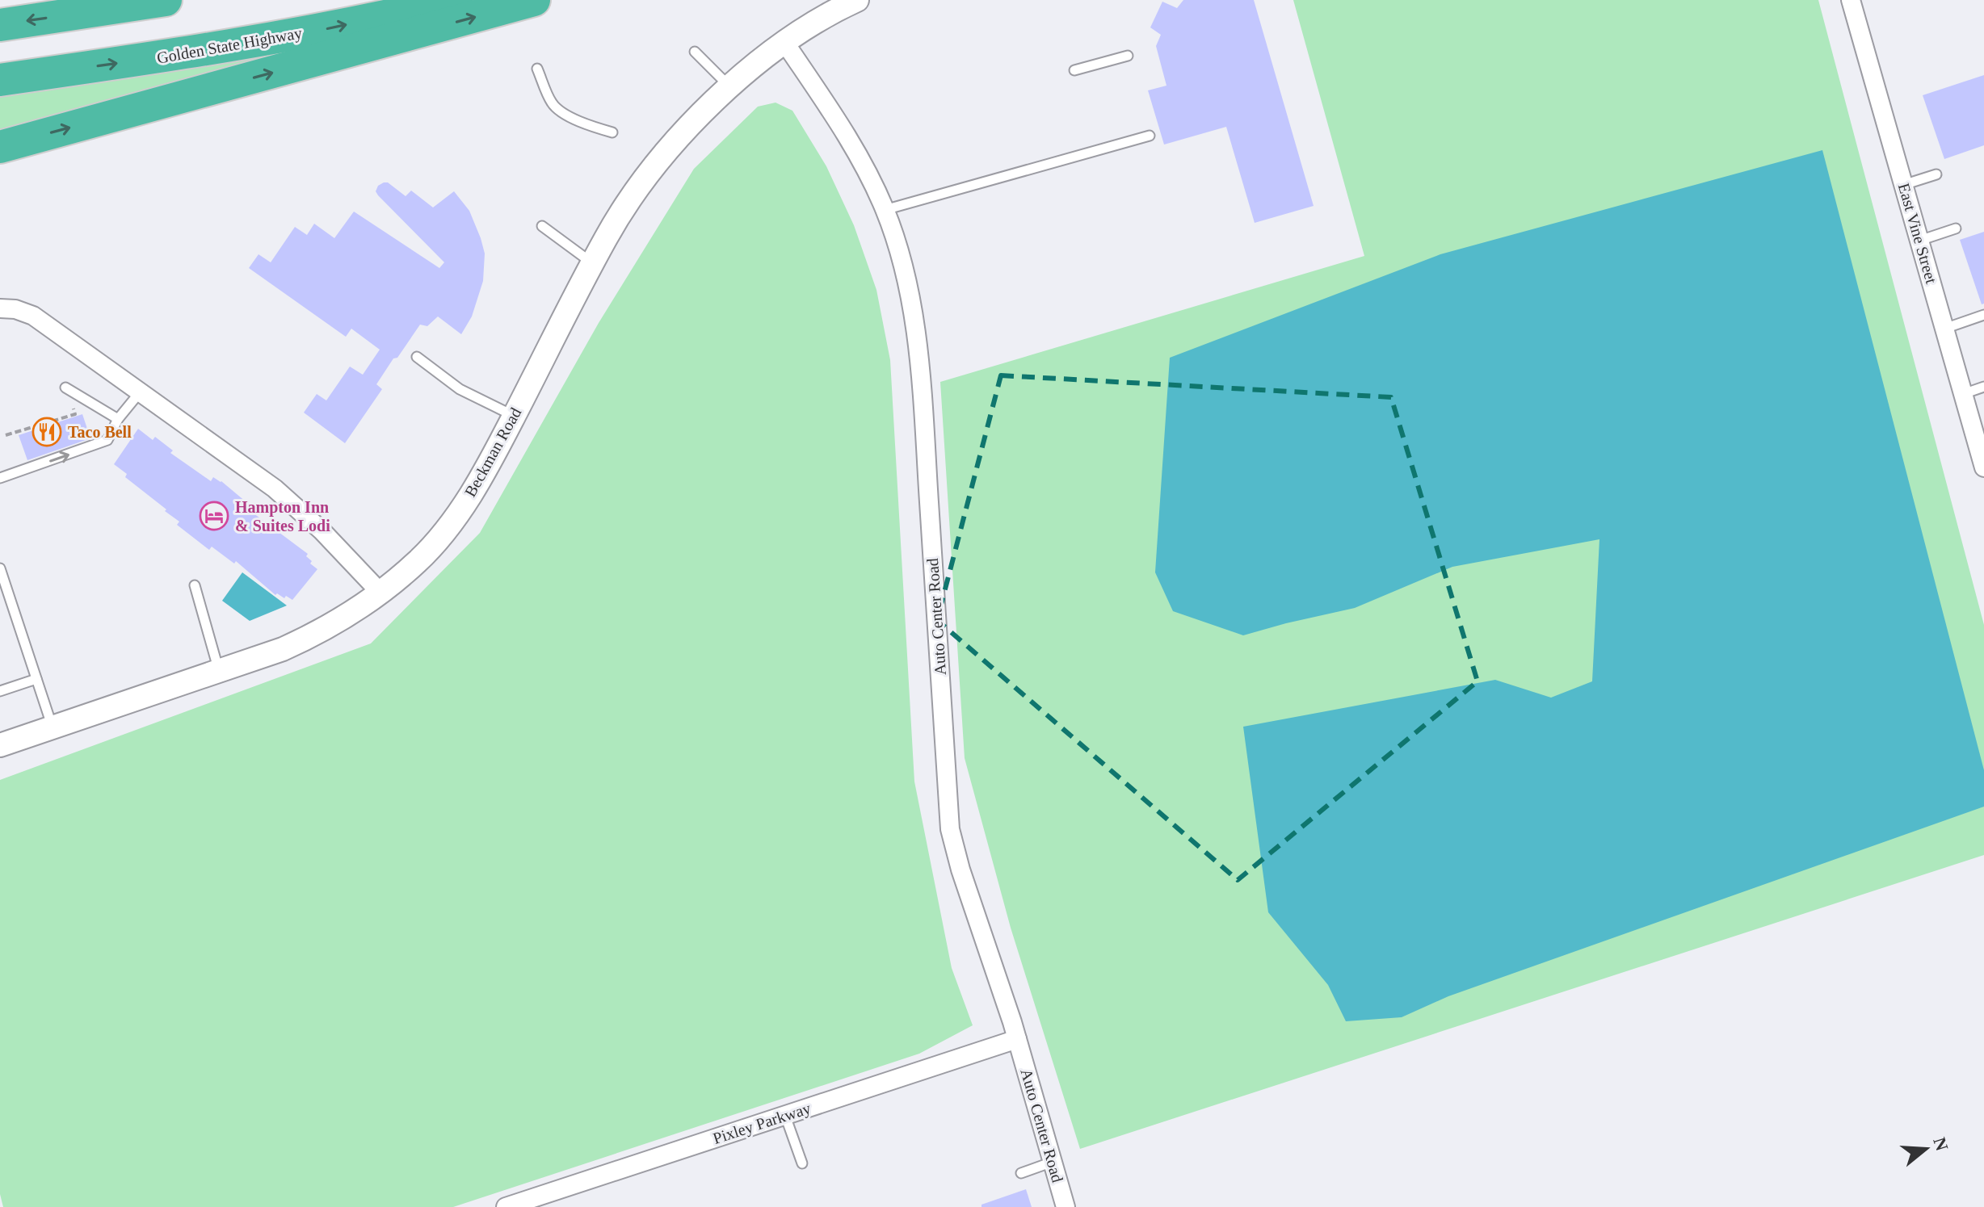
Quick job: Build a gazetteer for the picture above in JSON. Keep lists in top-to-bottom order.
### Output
{
  "streets": {
    "highway": ["Golden State Highway"],
    "street": [
      "East Vine Street",
      "Beckman Road",
      "Auto Center Road",
      "Pixley Parkway"
    ]
  },
  "crossings": [
    ["Beckman Road", "Auto Center Road"],
    ["Auto Center Road", "Pixley Parkway"]
  ],
  "places": {
    "restaurant": ["Taco Bell"],
    "hotel": ["Hampton Inn & Suites Lodi"]
  },
  "north": "right"
}
